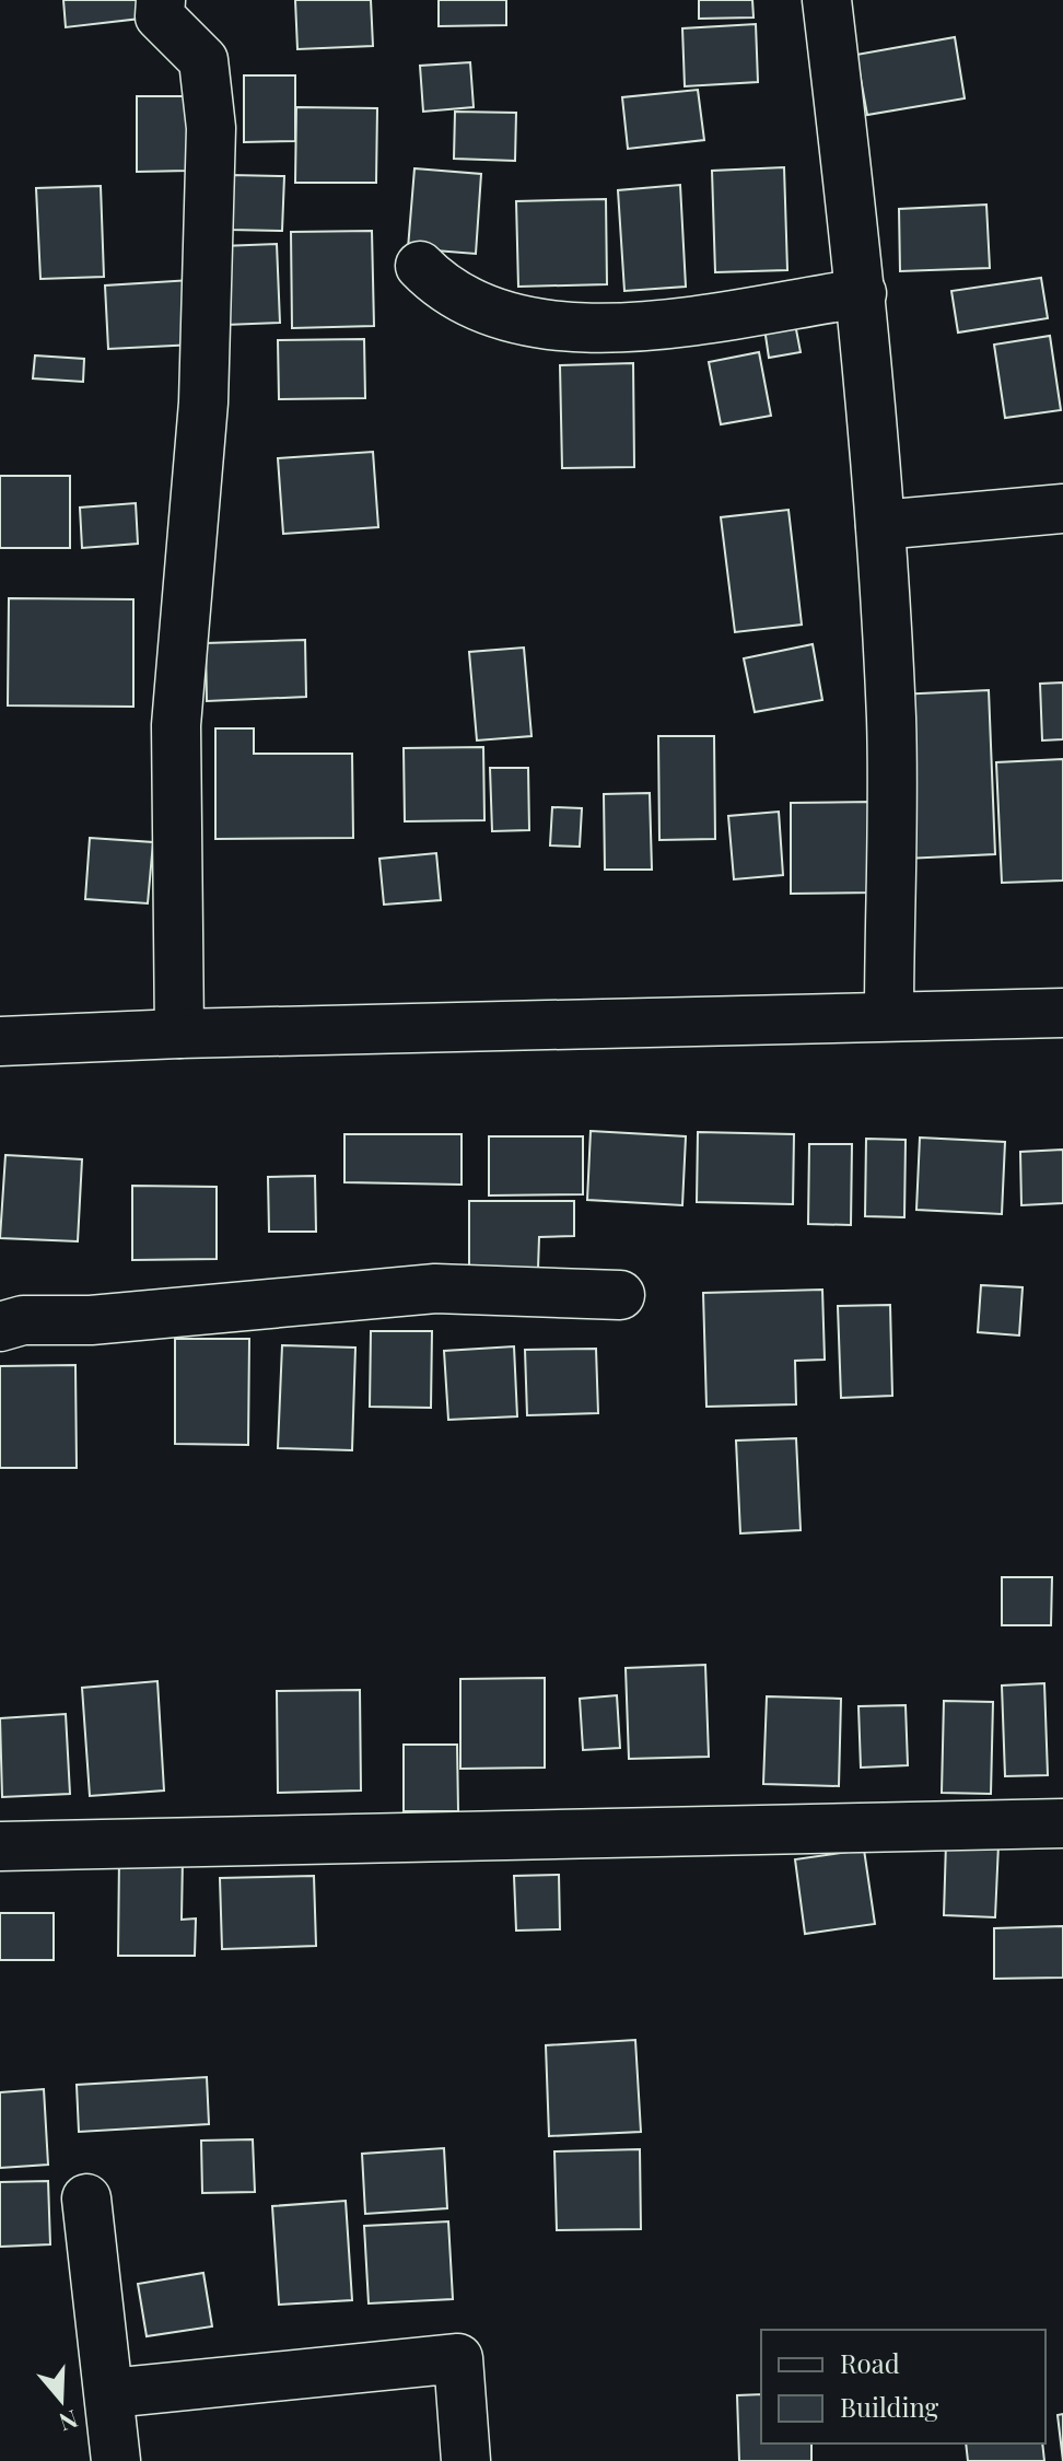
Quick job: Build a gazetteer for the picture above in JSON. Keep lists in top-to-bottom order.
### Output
{
  "legend": ["Road", "Building"],
  "north": "bottom"
}
